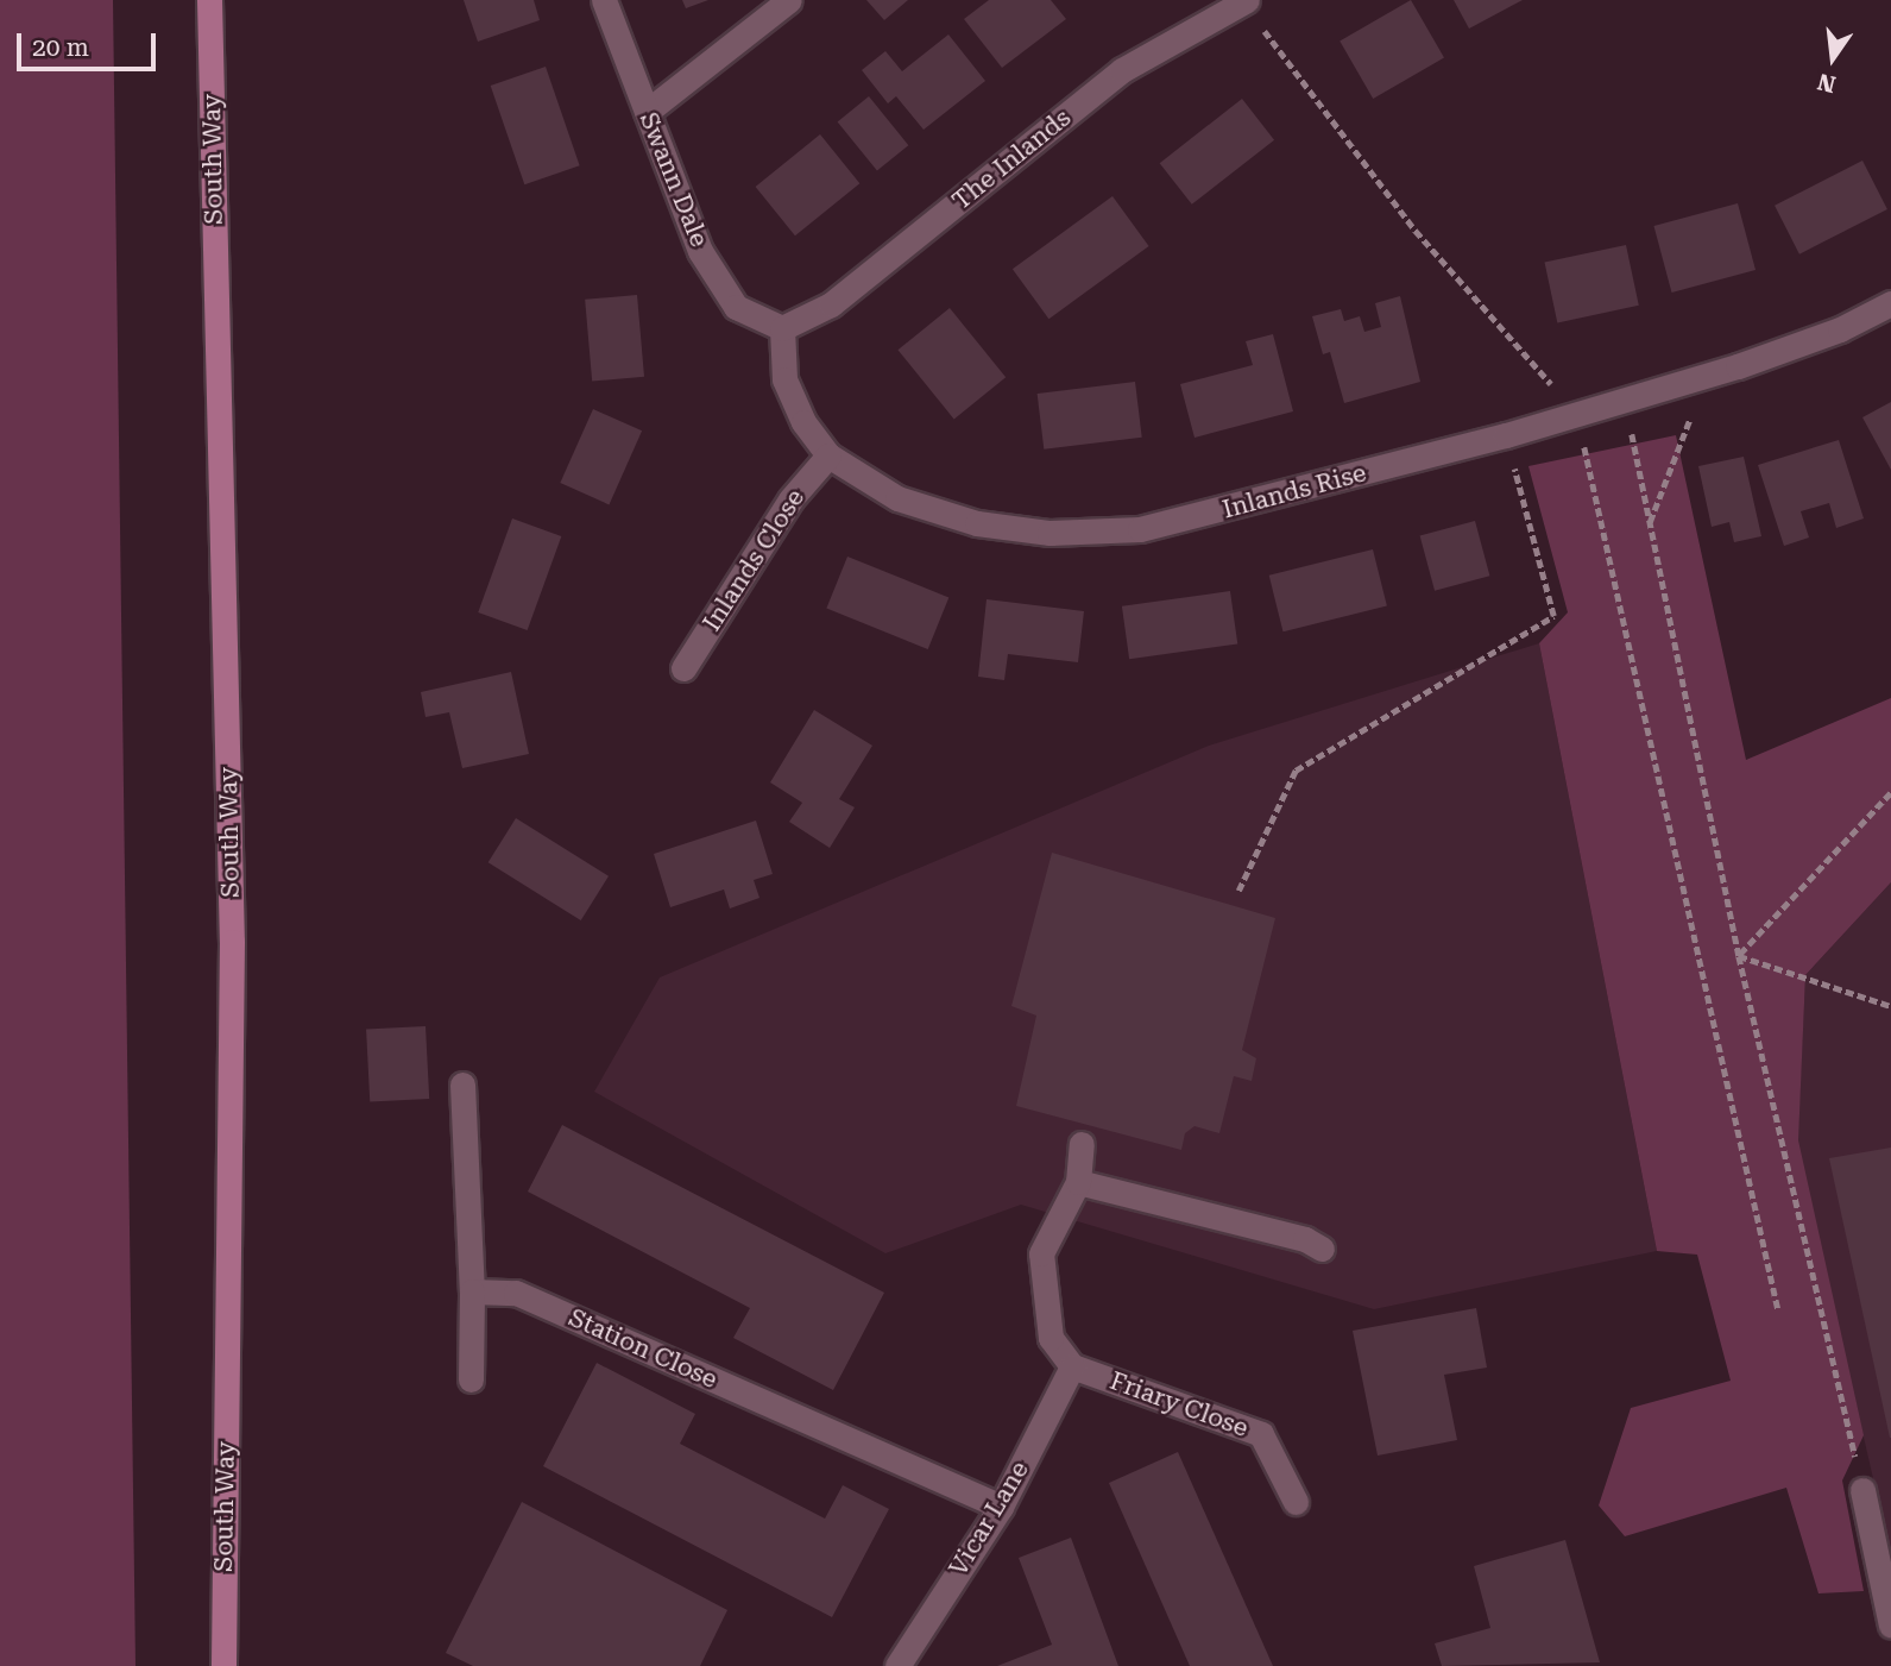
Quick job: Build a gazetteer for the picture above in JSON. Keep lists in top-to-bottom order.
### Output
{
  "streets": {
    "main road": ["South Way"],
    "street": [
      "The Inlands",
      "Swann Dale",
      "Inlands Rise",
      "Inlands Close",
      "Station Close",
      "Friary Close",
      "Vicar Lane"
    ]
  },
  "crossings": [
    ["The Inlands", "Swann Dale"],
    ["The Inlands", "Inlands Rise"],
    ["Swann Dale", "Inlands Rise"],
    ["Inlands Rise", "Inlands Close"],
    ["Station Close", "Vicar Lane"],
    ["Friary Close", "Vicar Lane"]
  ],
  "scale_bar": "20 m",
  "north": "bottom"
}
